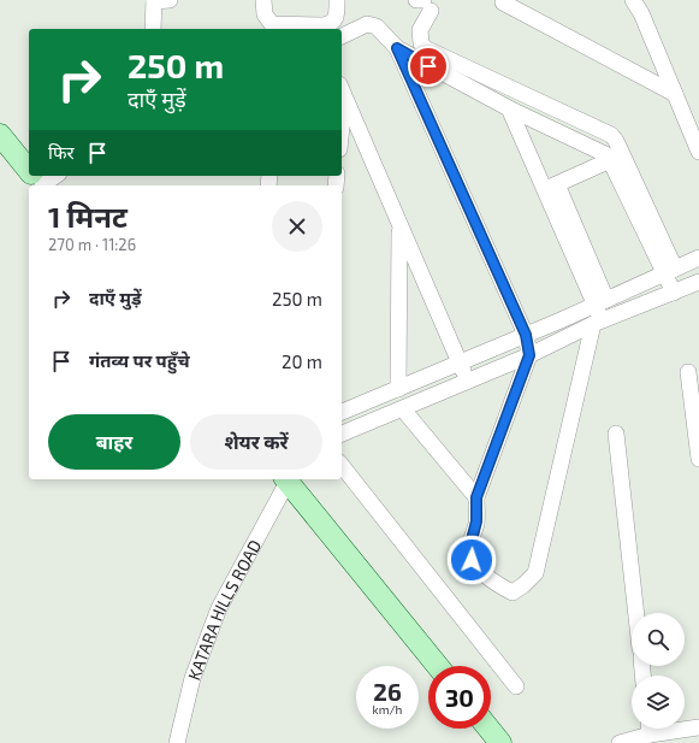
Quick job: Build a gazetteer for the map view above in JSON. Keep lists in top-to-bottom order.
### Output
{
  "streets": {
    "main road": ["KATARA HILLS ROAD"]
  },
  "page": {
    "turn": ["250 m", "दाएँ मुड़ें"],
    "then": "फिर",
    "heading": ["1 मिनट", "270 m · 11:26"],
    "list": [
      {
        "name": "दाएँ मुड़ें",
        "value": "250 m"
      },
      {
        "name": "गंतव्य पर पहुँचे",
        "value": "20 m"
      }
    ],
    "buttons": ["बाहर", "शेयर करें"],
    "speed": "26 km/h",
    "limit": "30"
  }
}
